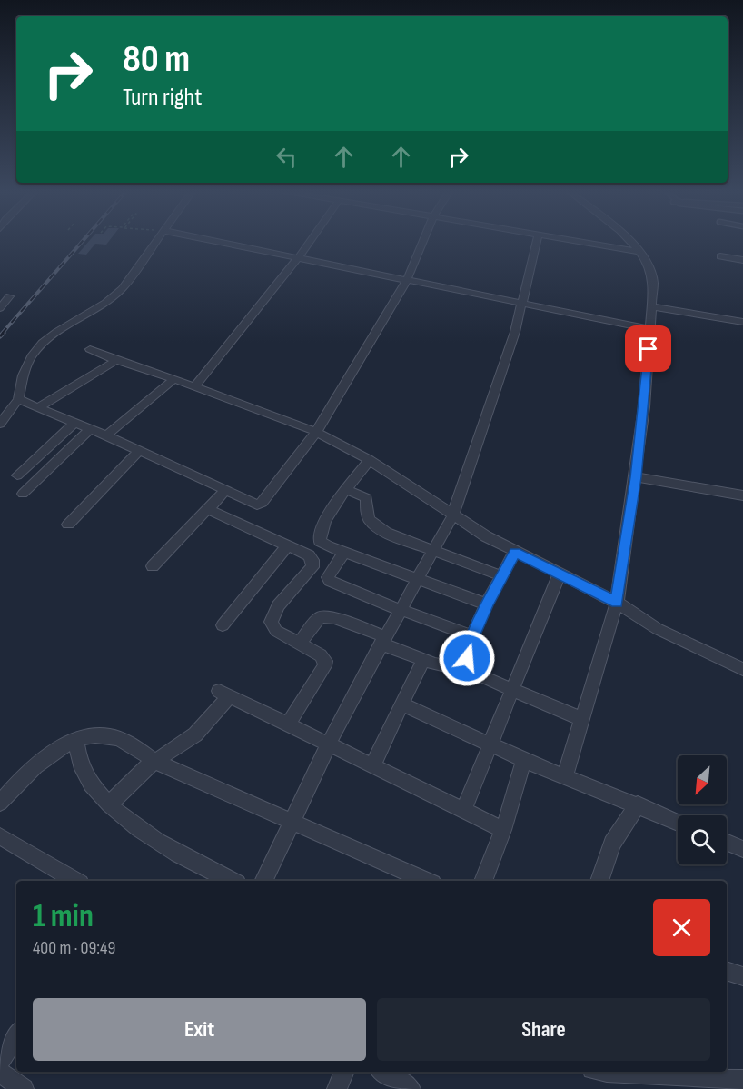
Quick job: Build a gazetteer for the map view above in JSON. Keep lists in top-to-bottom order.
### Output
{
  "north": "bottom left",
  "page": {
    "turn": ["80 m", "Turn right"],
    "heading": ["1 min", "400 m · 09:49"],
    "buttons": ["Exit", "Share"]
  }
}
